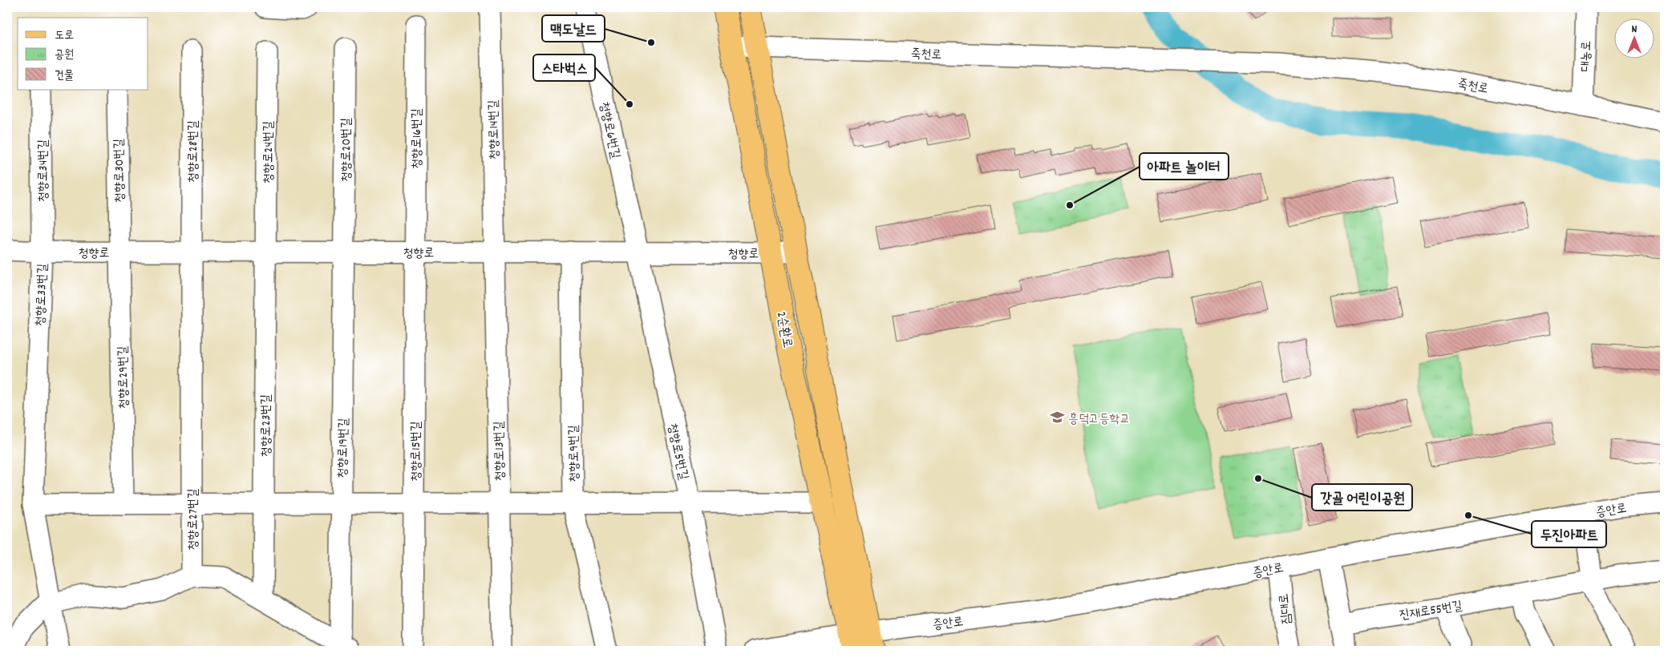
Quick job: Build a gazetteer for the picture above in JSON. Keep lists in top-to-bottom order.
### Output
{
  "streets": {
    "main road": ["2순환로"],
    "street": [
      "죽천로",
      "대농로",
      "청향로14번길",
      "청향로6번길",
      "청향로16번길",
      "청향로20번길",
      "청향로28번길",
      "청향로24번길",
      "청향로34번길",
      "청향로30번길",
      "청향로",
      "청향로33번길",
      "청향로29번길",
      "청향로23번길",
      "청향로19번길",
      "청향로15번길",
      "청향로13번길",
      "청향로5번길",
      "청향로9번길",
      "증안로",
      "청향로27번길",
      "짐대로",
      "진재로55번길"
    ]
  },
  "crossings": [
    ["죽천로", "대농로"],
    ["죽천로", "2순환로"],
    ["청향로14번길", "청향로"],
    ["청향로14번길", "청향로13번길"],
    ["청향로6번길", "청향로"],
    ["청향로6번길", "청향로5번길"],
    ["청향로16번길", "청향로"],
    ["청향로16번길", "청향로15번길"],
    ["청향로20번길", "청향로"],
    ["청향로20번길", "청향로19번길"],
    ["청향로28번길", "청향로"],
    ["청향로28번길", "청향로27번길"],
    ["청향로24번길", "청향로"],
    ["청향로24번길", "청향로23번길"],
    ["청향로34번길", "청향로"],
    ["청향로34번길", "청향로33번길"],
    ["청향로30번길", "청향로"],
    ["청향로30번길", "청향로29번길"],
    ["청향로", "청향로33번길"],
    ["청향로", "2순환로"],
    ["청향로", "청향로29번길"],
    ["청향로", "청향로23번길"],
    ["청향로", "청향로19번길"],
    ["청향로", "청향로15번길"],
    ["청향로", "청향로13번길"],
    ["청향로", "청향로5번길"],
    ["청향로", "청향로9번길"],
    ["청향로", "청향로27번길"],
    ["2순환로", "증안로"],
    ["증안로", "짐대로"]
  ],
  "places": {
    "other": [
      "맥도날드",
      "스타벅스",
      "아파트 놀이터",
      "갓골 어린이공원",
      "두진아파트"
    ],
    "school or university": ["흥덕고등학교"]
  },
  "legend": ["도로", "공원", "건물"],
  "north": "top"
}
